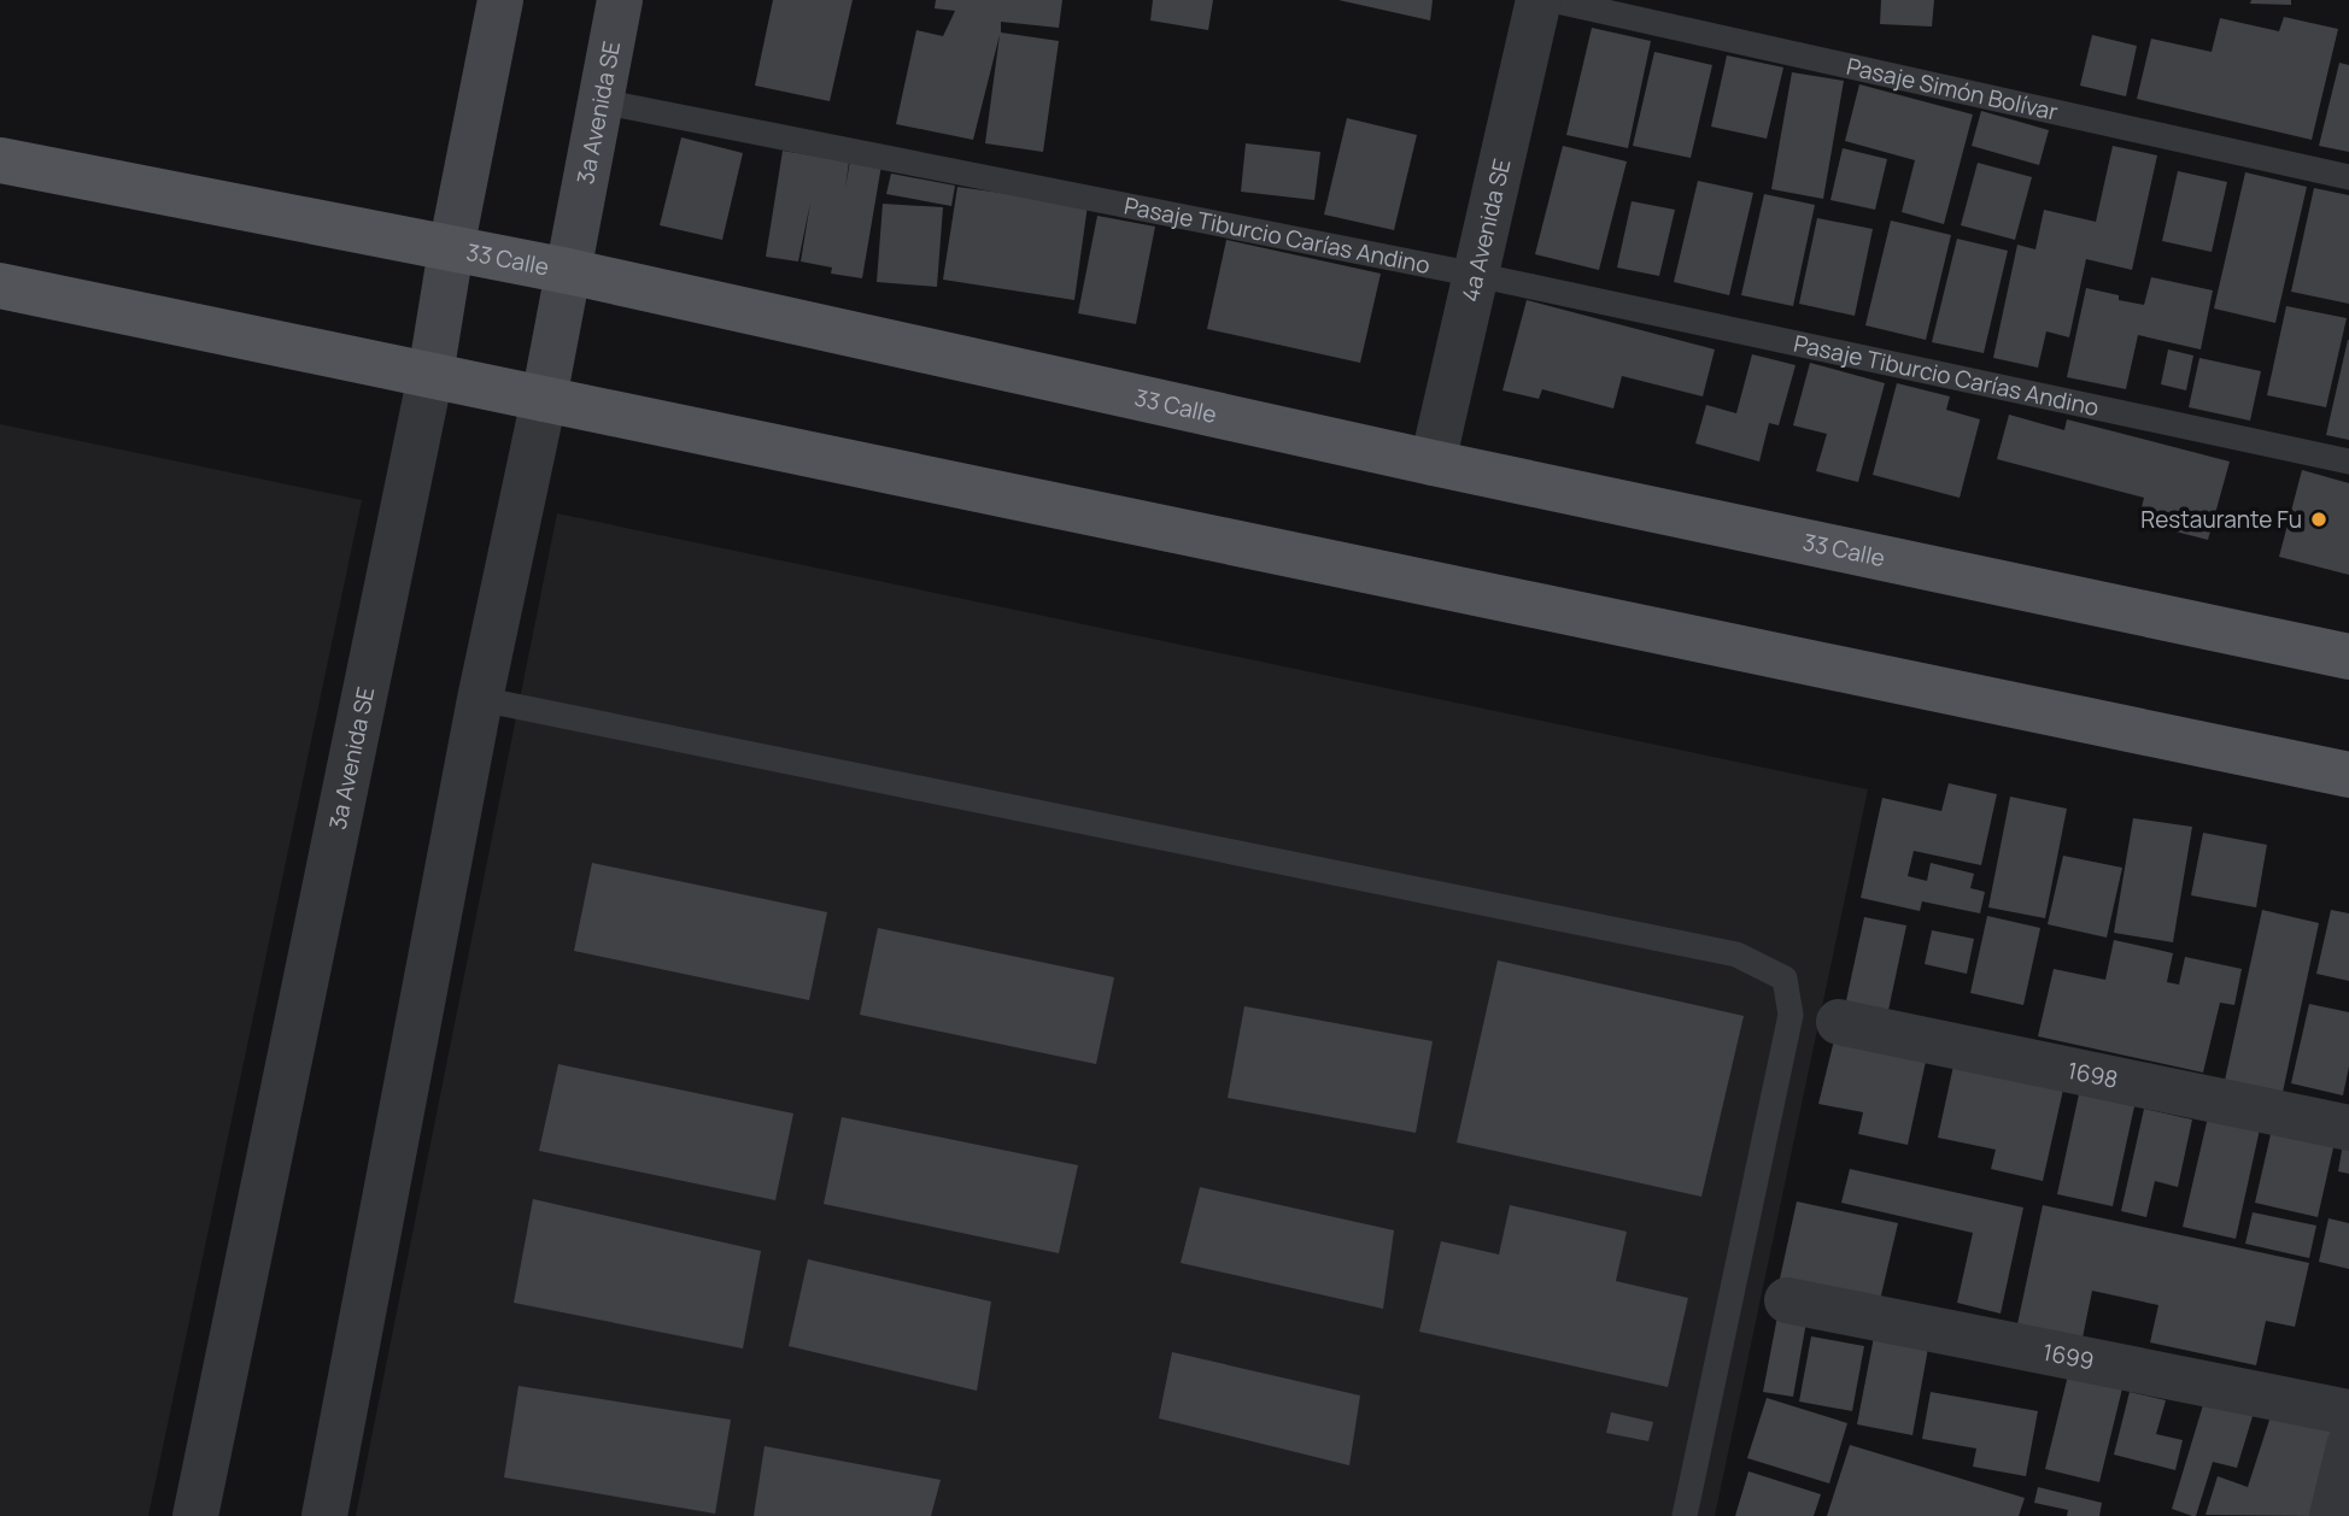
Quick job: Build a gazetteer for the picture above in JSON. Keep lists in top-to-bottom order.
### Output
{
  "streets": {
    "main road": ["3a Avenida SE", "33 Calle"],
    "street": ["4a Avenida SE", "1698", "1699"],
    "lane": ["Pasaje Simón Bolívar", "Pasaje Tiburcio Carías Andino"]
  },
  "crossings": [
    ["3a Avenida SE", "Pasaje Tiburcio Carías Andino"],
    ["3a Avenida SE", "33 Calle"],
    ["4a Avenida SE", "Pasaje Tiburcio Carías Andino"],
    ["4a Avenida SE", "33 Calle"]
  ],
  "places": ["Restaurante Fu"]
}
